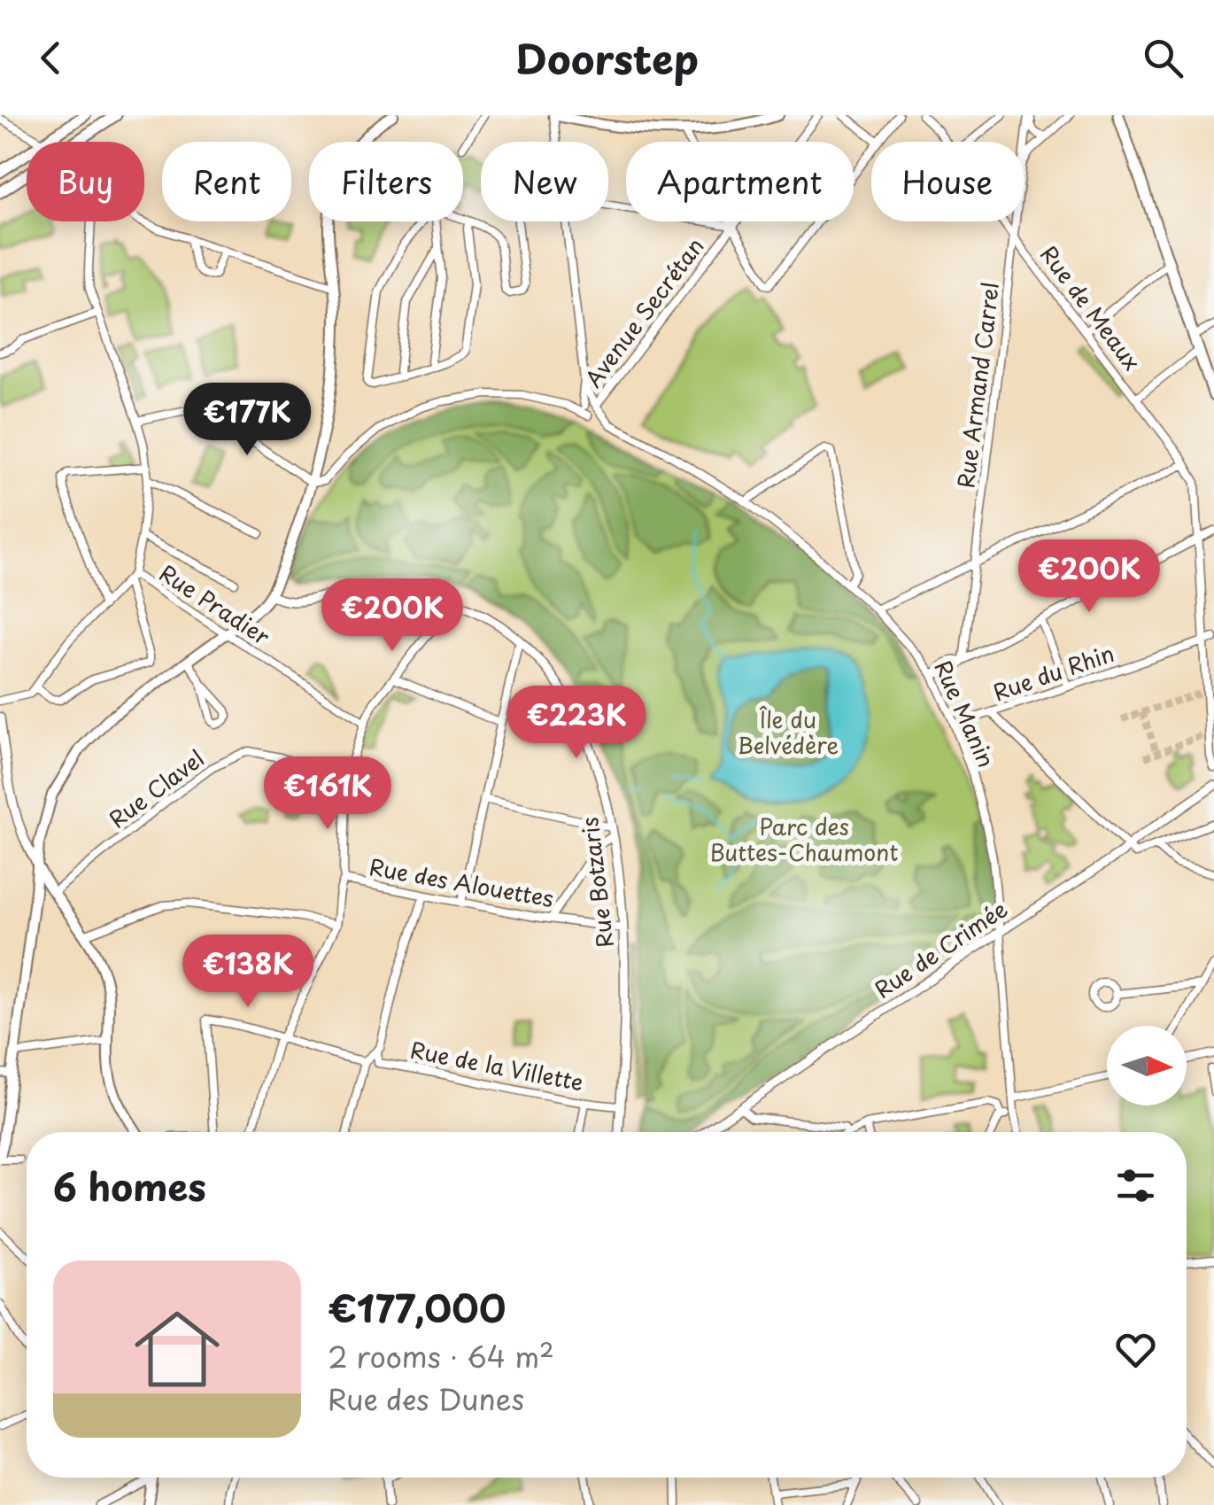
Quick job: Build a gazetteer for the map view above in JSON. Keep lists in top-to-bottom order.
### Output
{
  "streets": {
    "street": [
      "Rue de Meaux",
      "Avenue Secrétan",
      "Rue Armand Carrel",
      "Rue Pradier",
      "Rue du Rhin",
      "Rue Manin",
      "Rue Clavel",
      "Rue Botzaris",
      "Rue des Alouettes",
      "Rue de Crimée",
      "Rue de la Villette"
    ]
  },
  "crossings": [
    ["Rue de Meaux", "Rue Armand Carrel"],
    ["Avenue Secrétan", "Rue Manin"],
    ["Rue du Rhin", "Rue Manin"],
    ["Rue Manin", "Rue de Crimée"],
    ["Rue Botzaris", "Rue des Alouettes"],
    ["Rue Botzaris", "Rue de la Villette"]
  ],
  "parks": ["Île du Belvédère", "Parc des Buttes-Chaumont"],
  "north": "right",
  "page": {
    "header": "Doorstep",
    "chip": [
      "Buy",
      "Rent",
      "Filters",
      "New",
      "Apartment",
      "House"
    ],
    "price": [
      "€177K",
      "€200K",
      "€200K",
      "€223K",
      "€161K",
      "€138K"
    ],
    "heading": "6 homes",
    "list": [
      {
        "name": "€177,000",
        "note": "2 rooms · 64 m² · Rue des Dunes"
      }
    ]
  }
}
